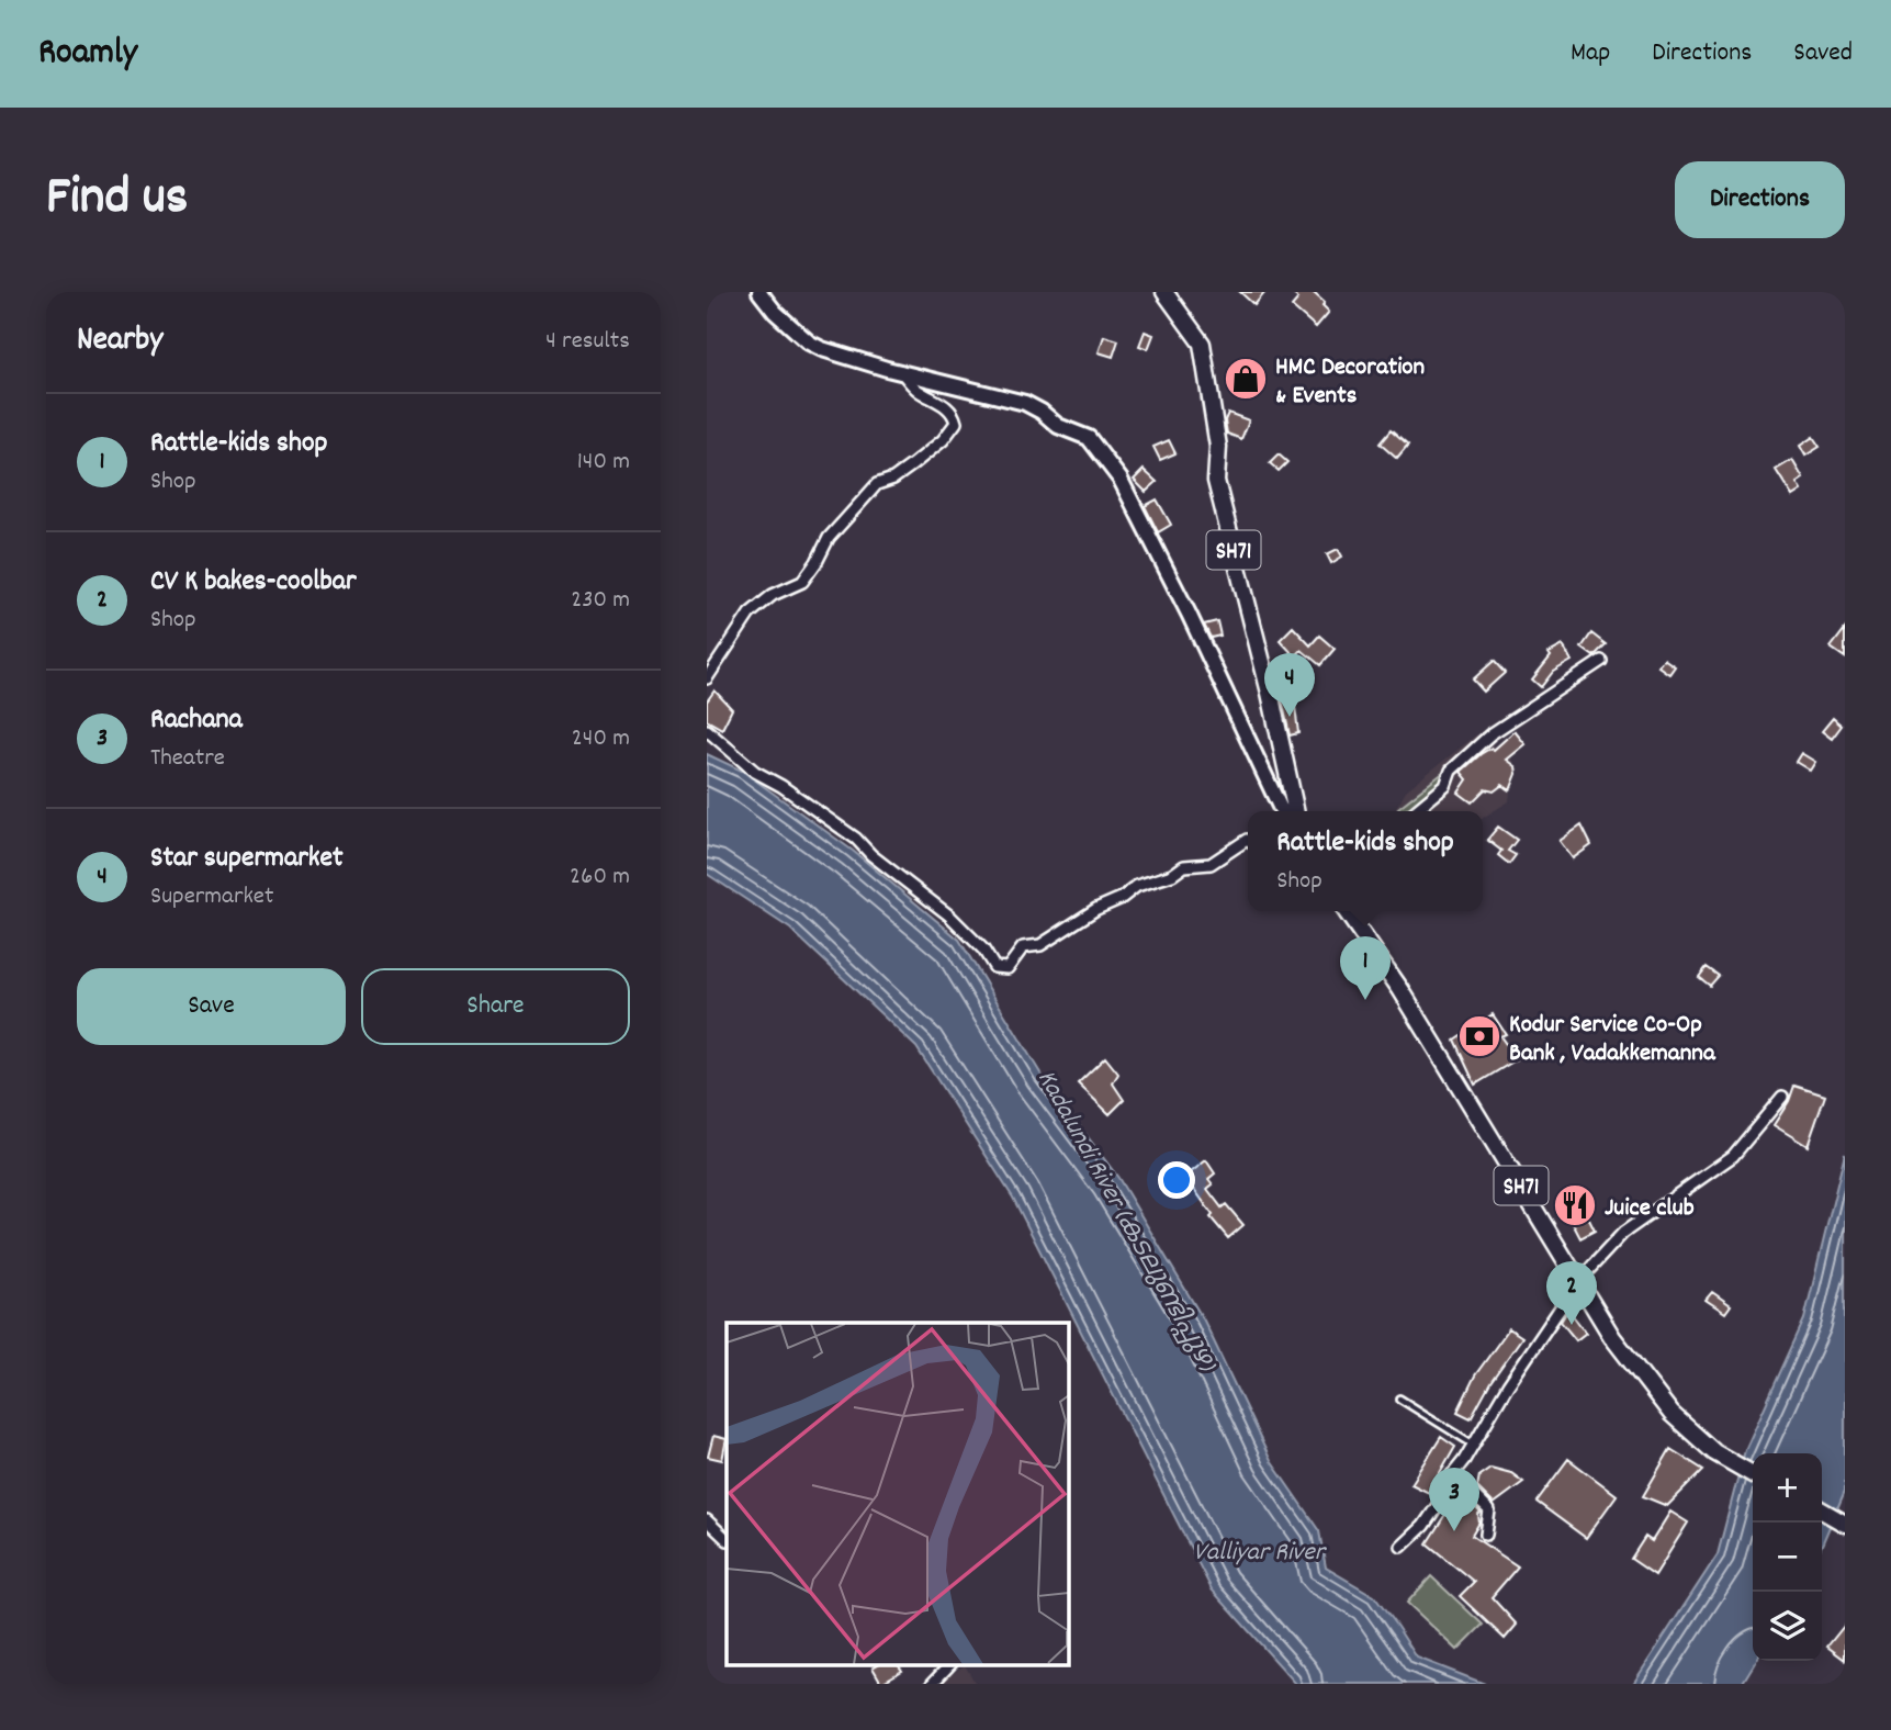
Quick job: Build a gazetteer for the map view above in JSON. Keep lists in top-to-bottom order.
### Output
{
  "streets": {
    "main road": ["SH71"]
  },
  "water": ["Kadalundi River (കടലുണ്ടിപ്പുഴ)", "Valliyar River"],
  "places": {
    "shop": ["HMC Decoration & Events"],
    "bank": ["Kodur Service Co-Op Bank , Vadakkemanna"],
    "restaurant": ["Juice club"]
  },
  "page": {
    "header": "Roamly",
    "nav": ["Map", "Directions", "Saved"],
    "title": "Find us",
    "buttons": [
      "Directions",
      ["Save", "Share"]
    ],
    "heading": ["Nearby", "4 results"],
    "list": [
      {
        "mark": "1",
        "name": "Rattle-kids shop",
        "note": "Shop",
        "value": "140 m"
      },
      {
        "mark": "2",
        "name": "CV K bakes-coolbar",
        "note": "Shop",
        "value": "230 m"
      },
      {
        "mark": "3",
        "name": "Rachana",
        "note": "Theatre",
        "value": "240 m"
      },
      {
        "mark": "4",
        "name": "Star supermarket",
        "note": "Supermarket",
        "value": "260 m"
      }
    ],
    "pins": [
      "4",
      "1",
      "2",
      "3"
    ],
    "popup": ["Rattle-kids shop", "Shop"],
    "map_buttons": ["+", "−"]
  }
}
